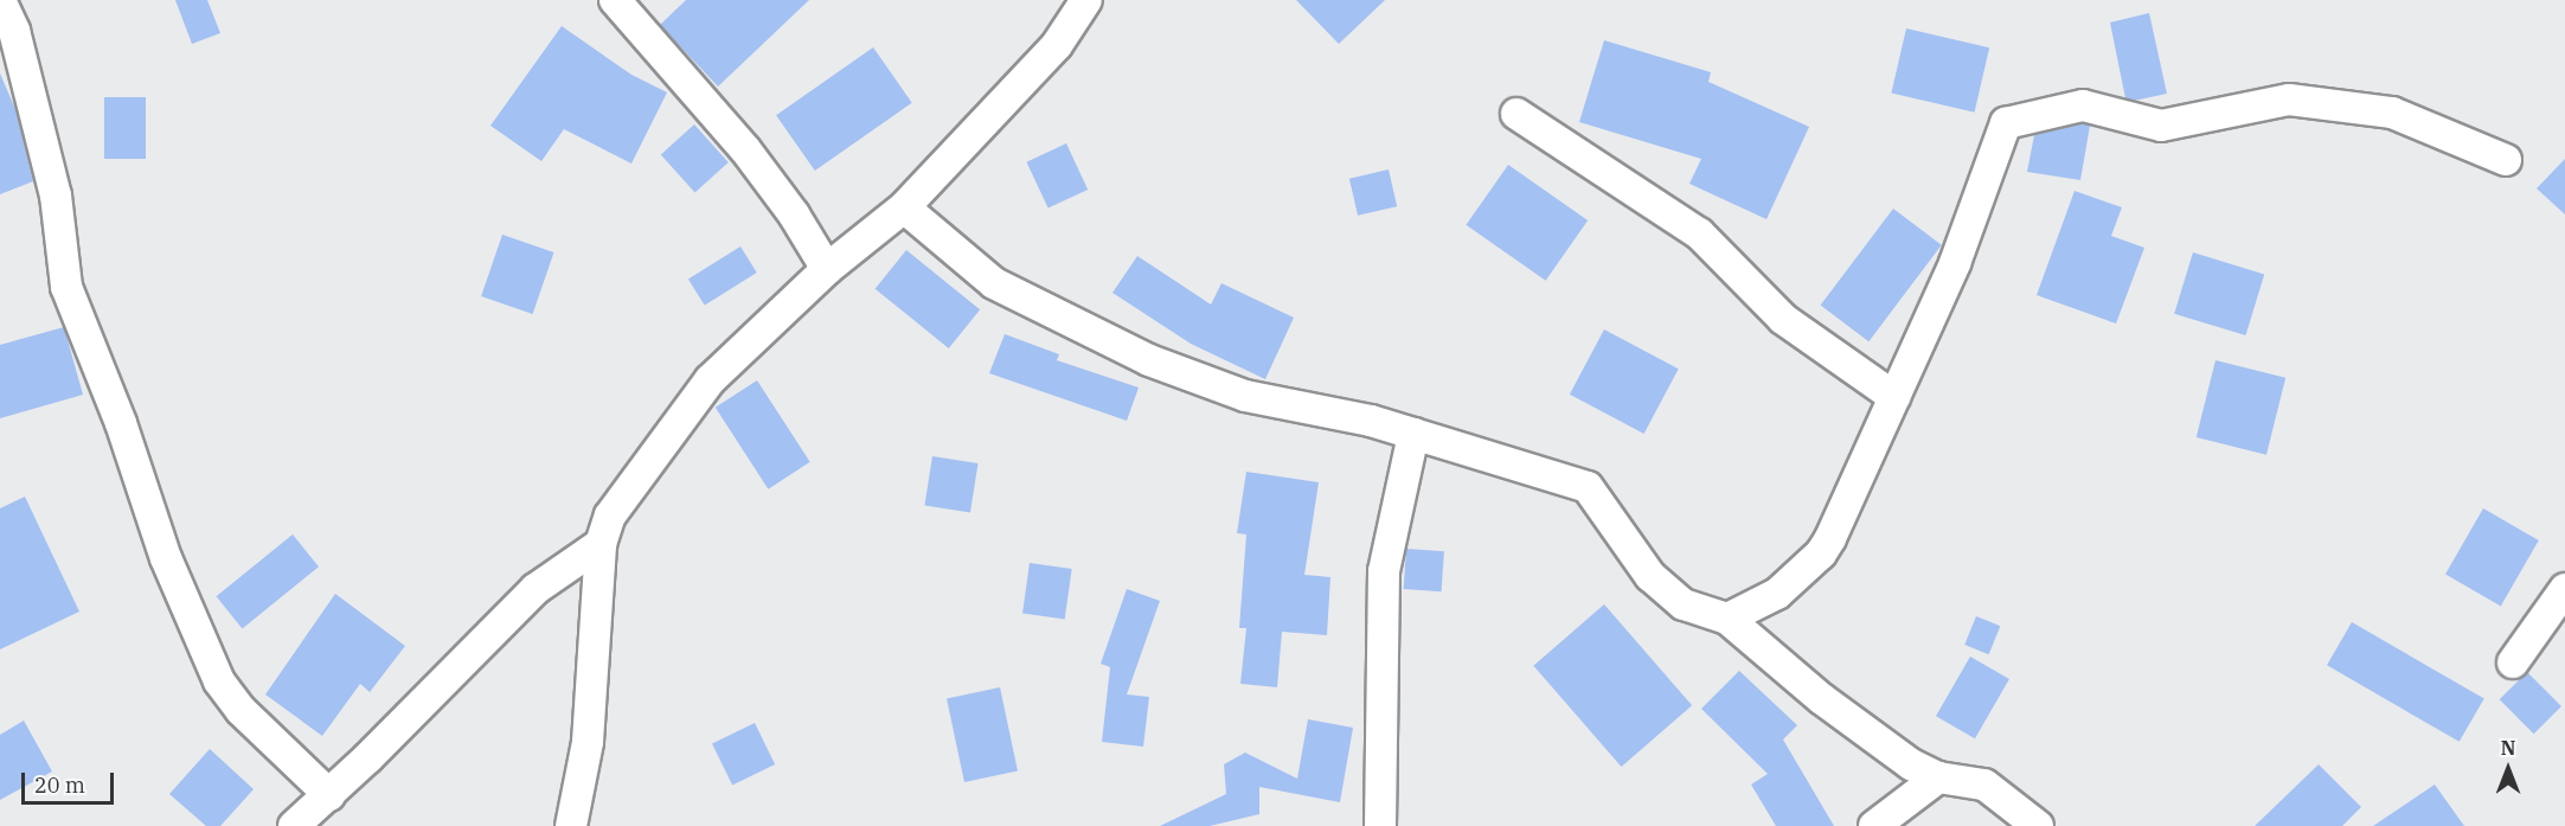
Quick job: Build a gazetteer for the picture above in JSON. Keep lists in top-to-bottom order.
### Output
{
  "scale_bar": "20 m",
  "north": "top"
}
